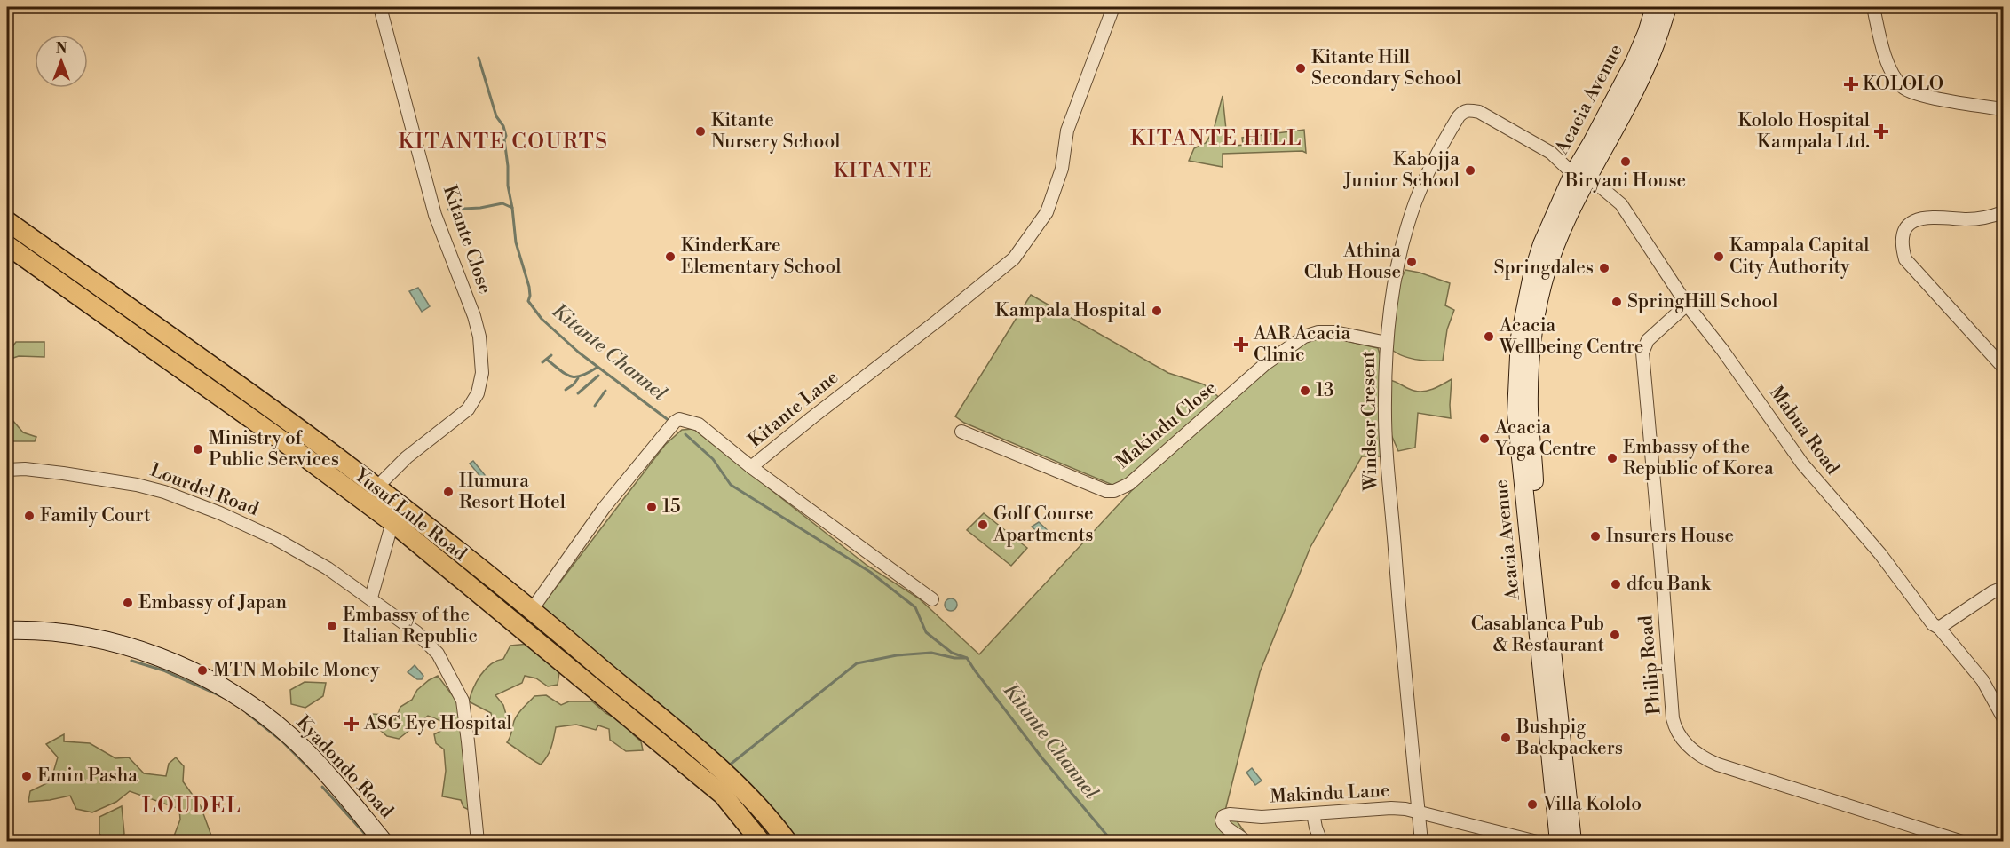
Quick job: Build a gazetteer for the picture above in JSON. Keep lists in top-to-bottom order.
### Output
{
  "streets": {
    "main road": ["Acacia Avenue", "Yusuf Lule Road", "Kyadondo Road"],
    "street": [
      "Kitante Close",
      "Kitante Lane",
      "Windsor Cresent",
      "Makindu Close",
      "Mabua Road",
      "Lourdel Road",
      "Philip Road",
      "Makindu Lane"
    ]
  },
  "crossings": [
    ["Acacia Avenue", "Windsor Cresent"],
    ["Acacia Avenue", "Mabua Road"],
    ["Kitante Close", "Yusuf Lule Road"],
    ["Kitante Lane", "Yusuf Lule Road"],
    ["Windsor Cresent", "Makindu Close"],
    ["Windsor Cresent", "Mabua Road"],
    ["Windsor Cresent", "Makindu Lane"],
    ["Mabua Road", "Philip Road"]
  ],
  "districts": [
    "KITANTE HILL",
    "KITANTE COURTS",
    "KITANTE",
    "LOUDEL"
  ],
  "water": ["Kitante Channel"],
  "places": {
    "other": [
      "Kitante Hill Secondary School",
      "Kitante Nursery School",
      "Biryani House",
      "Kabojja Junior School",
      "KinderKare Elementary School",
      "Kampala Capital City Authority",
      "Athina Club House",
      "Springdales",
      "SpringHill School",
      "Kampala Hospital",
      "Acacia Wellbeing Centre",
      "13",
      "Acacia Yoga Centre",
      "Ministry of Public Services",
      "Embassy of the Republic of Korea",
      "Humura Resort Hotel",
      "15",
      "Family Court",
      "Golf Course Apartments",
      "Insurers House",
      "dfcu Bank",
      "Embassy of Japan",
      "Embassy of the Italian Republic",
      "Casablanca Pub & Restaurant",
      "MTN Mobile Money",
      "Bushpig Backpackers",
      "Emin Pasha",
      "Villa Kololo"
    ],
    "health": [
      "KOLOLO",
      "Kololo Hospital Kampala Ltd.",
      "AAR Acacia Clinic",
      "ASG Eye Hospital"
    ]
  },
  "north": "top"
}
